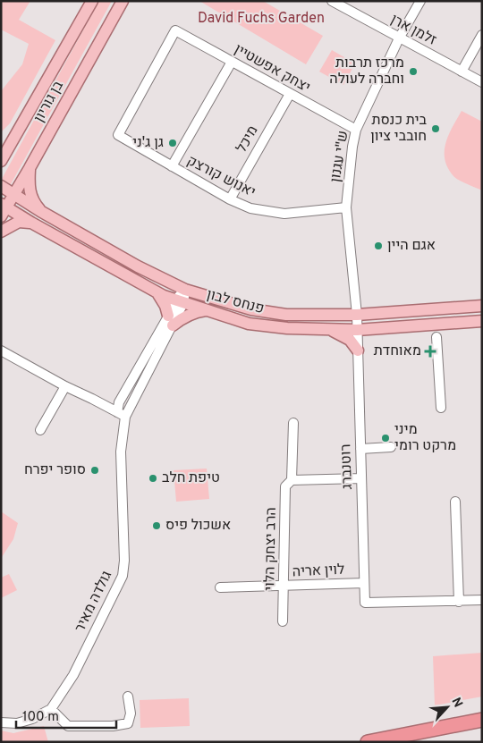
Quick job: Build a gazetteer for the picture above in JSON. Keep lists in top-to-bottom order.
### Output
{
  "streets": {
    "main road": ["בן גוריון", "פנחס לבון"],
    "street": [
      "זלמן ארן",
      "יצחק אפשטיין",
      "מיכל",
      "ש\"י עגנון",
      "יאנוש קורצק",
      "רוטנברג",
      "הרב יצחק הלוי",
      "לוין אריה",
      "גולדה מאיר"
    ]
  },
  "crossings": [
    ["זלמן ארן", "ש\"י עגנון"],
    ["יצחק אפשטיין", "מיכל"],
    ["יצחק אפשטיין", "ש\"י עגנון"],
    ["יצחק אפשטיין", "יאנוש קורצק"],
    ["בן גוריון", "פנחס לבון"],
    ["מיכל", "יאנוש קורצק"],
    ["ש\"י עגנון", "יאנוש קורצק"],
    ["ש\"י עגנון", "פנחס לבון"],
    ["ש\"י עגנון", "רוטנברג"],
    ["פנחס לבון", "רוטנברג"],
    ["פנחס לבון", "גולדה מאיר"],
    ["רוטנברג", "לוין אריה"],
    ["הרב יצחק הלוי", "לוין אריה"]
  ],
  "parks": ["David Fuchs Garden"],
  "places": {
    "other": [
      "מרכז תרבות וחברה לעולה",
      "בית כנסת חובבי ציון",
      "גן ג'ני",
      "אגם היין",
      "מיני מרקט רומי",
      "סופר יפרח",
      "טיפת חלב",
      "אשכול פיס"
    ],
    "health": ["מאוחדת"]
  },
  "scale_bar": "100 m",
  "north": "top right"
}
